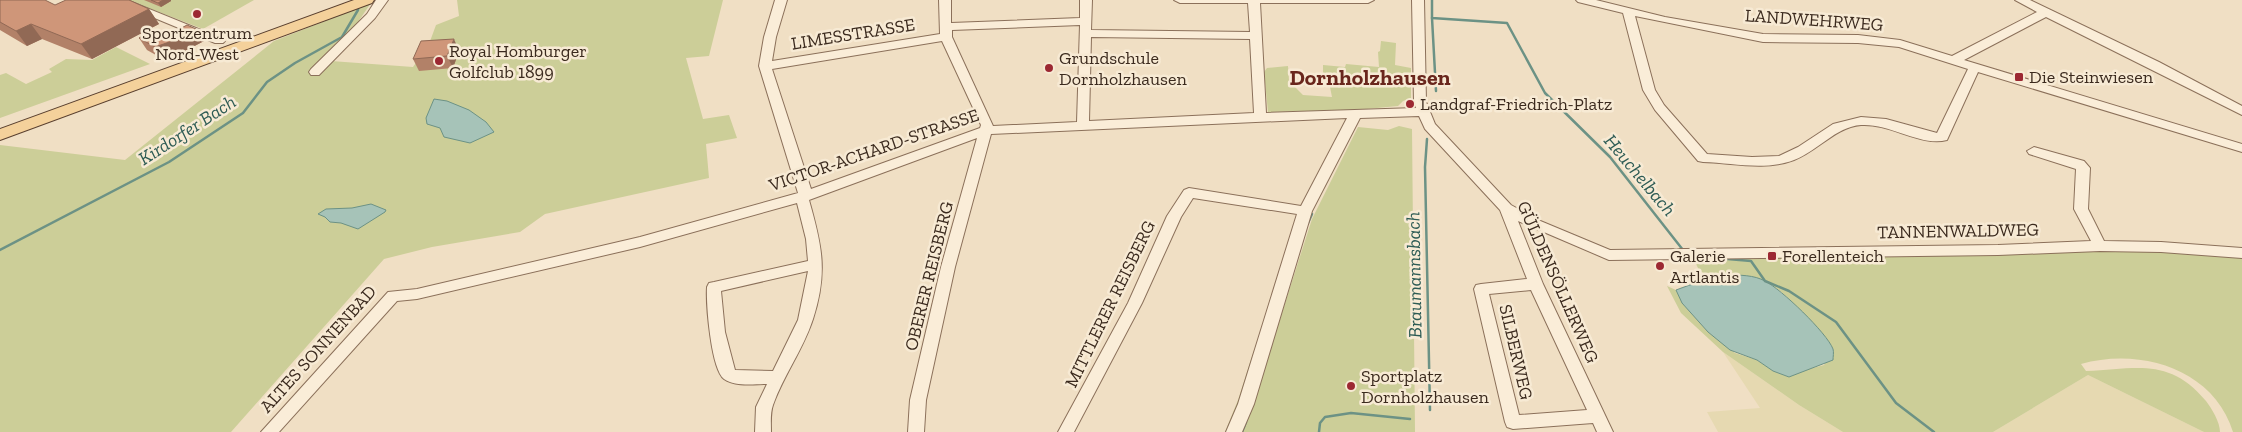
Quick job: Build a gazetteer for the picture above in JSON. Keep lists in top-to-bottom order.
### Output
{
  "streets": {
    "street": [
      "LANDWEHRWEG",
      "LIMESSTRASSE",
      "VICTOR-ACHARD-STRASSE",
      "TANNENWALDWEG",
      "OBERER REISBERG",
      "GÜLDENSÖLLERWEG",
      "MITTLERER REISBERG",
      "ALTES SONNENBAD",
      "SILBERWEG"
    ]
  },
  "crossings": [
    ["VICTOR-ACHARD-STRASSE", "OBERER REISBERG"],
    ["VICTOR-ACHARD-STRASSE", "GÜLDENSÖLLERWEG"],
    ["VICTOR-ACHARD-STRASSE", "ALTES SONNENBAD"],
    ["TANNENWALDWEG", "GÜLDENSÖLLERWEG"],
    ["GÜLDENSÖLLERWEG", "SILBERWEG"]
  ],
  "districts": ["Dornholzhausen"],
  "water": ["Kirdorfer Bach", "Heuchelbach", "Braumannsbach"],
  "places": {
    "other": [
      "Sportzentrum Nord-West",
      "Royal Homburger Golfclub 1899",
      "Grundschule Dornholzhausen",
      "Landgraf-Friedrich-Platz",
      "Galerie Artlantis",
      "Sportplatz Dornholzhausen"
    ],
    "transit": ["Die Steinwiesen", "Forellenteich"]
  }
}
